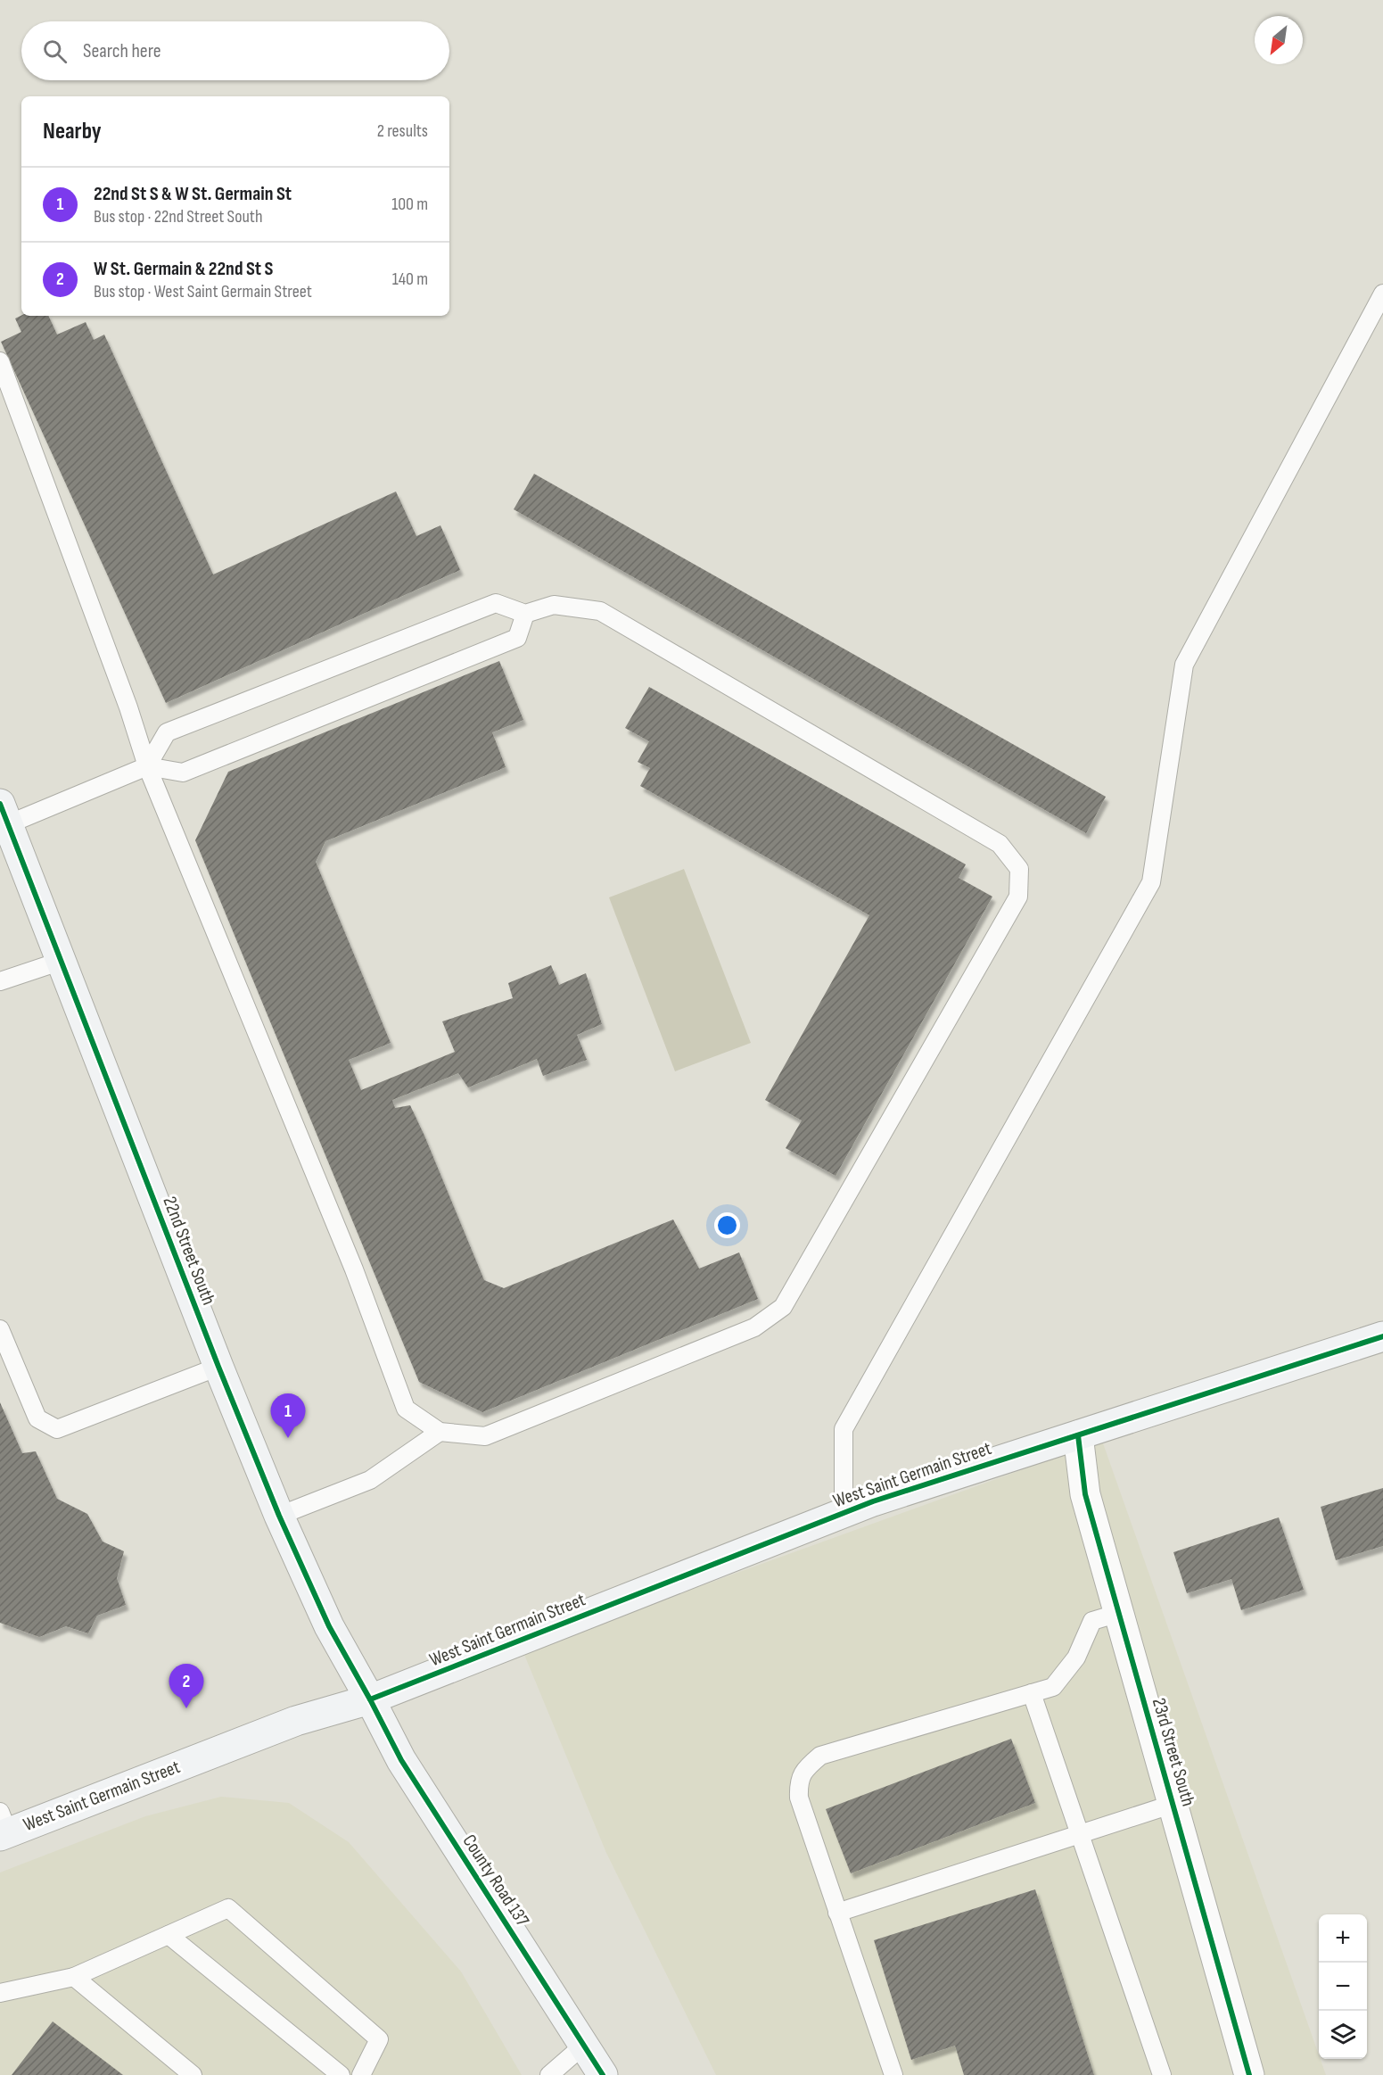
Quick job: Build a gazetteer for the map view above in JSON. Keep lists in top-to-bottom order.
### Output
{
  "streets": {
    "street": [
      "22nd Street South",
      "West Saint Germain Street",
      "23rd Street South",
      "County Road 137"
    ]
  },
  "crossings": [
    ["22nd Street South", "West Saint Germain Street"],
    ["22nd Street South", "County Road 137"],
    ["West Saint Germain Street", "23rd Street South"],
    ["West Saint Germain Street", "County Road 137"]
  ],
  "north": "bottom left",
  "page": {
    "search": "Search here",
    "heading": ["Nearby", "2 results"],
    "list": [
      {
        "mark": "1",
        "name": "22nd St S & W St. Germain St",
        "note": "Bus stop · 22nd Street South",
        "value": "100 m"
      },
      {
        "mark": "2",
        "name": "W St. Germain & 22nd St S",
        "note": "Bus stop · West Saint Germain Street",
        "value": "140 m"
      }
    ],
    "pins": ["1", "2"],
    "map_buttons": ["+", "−"]
  }
}
